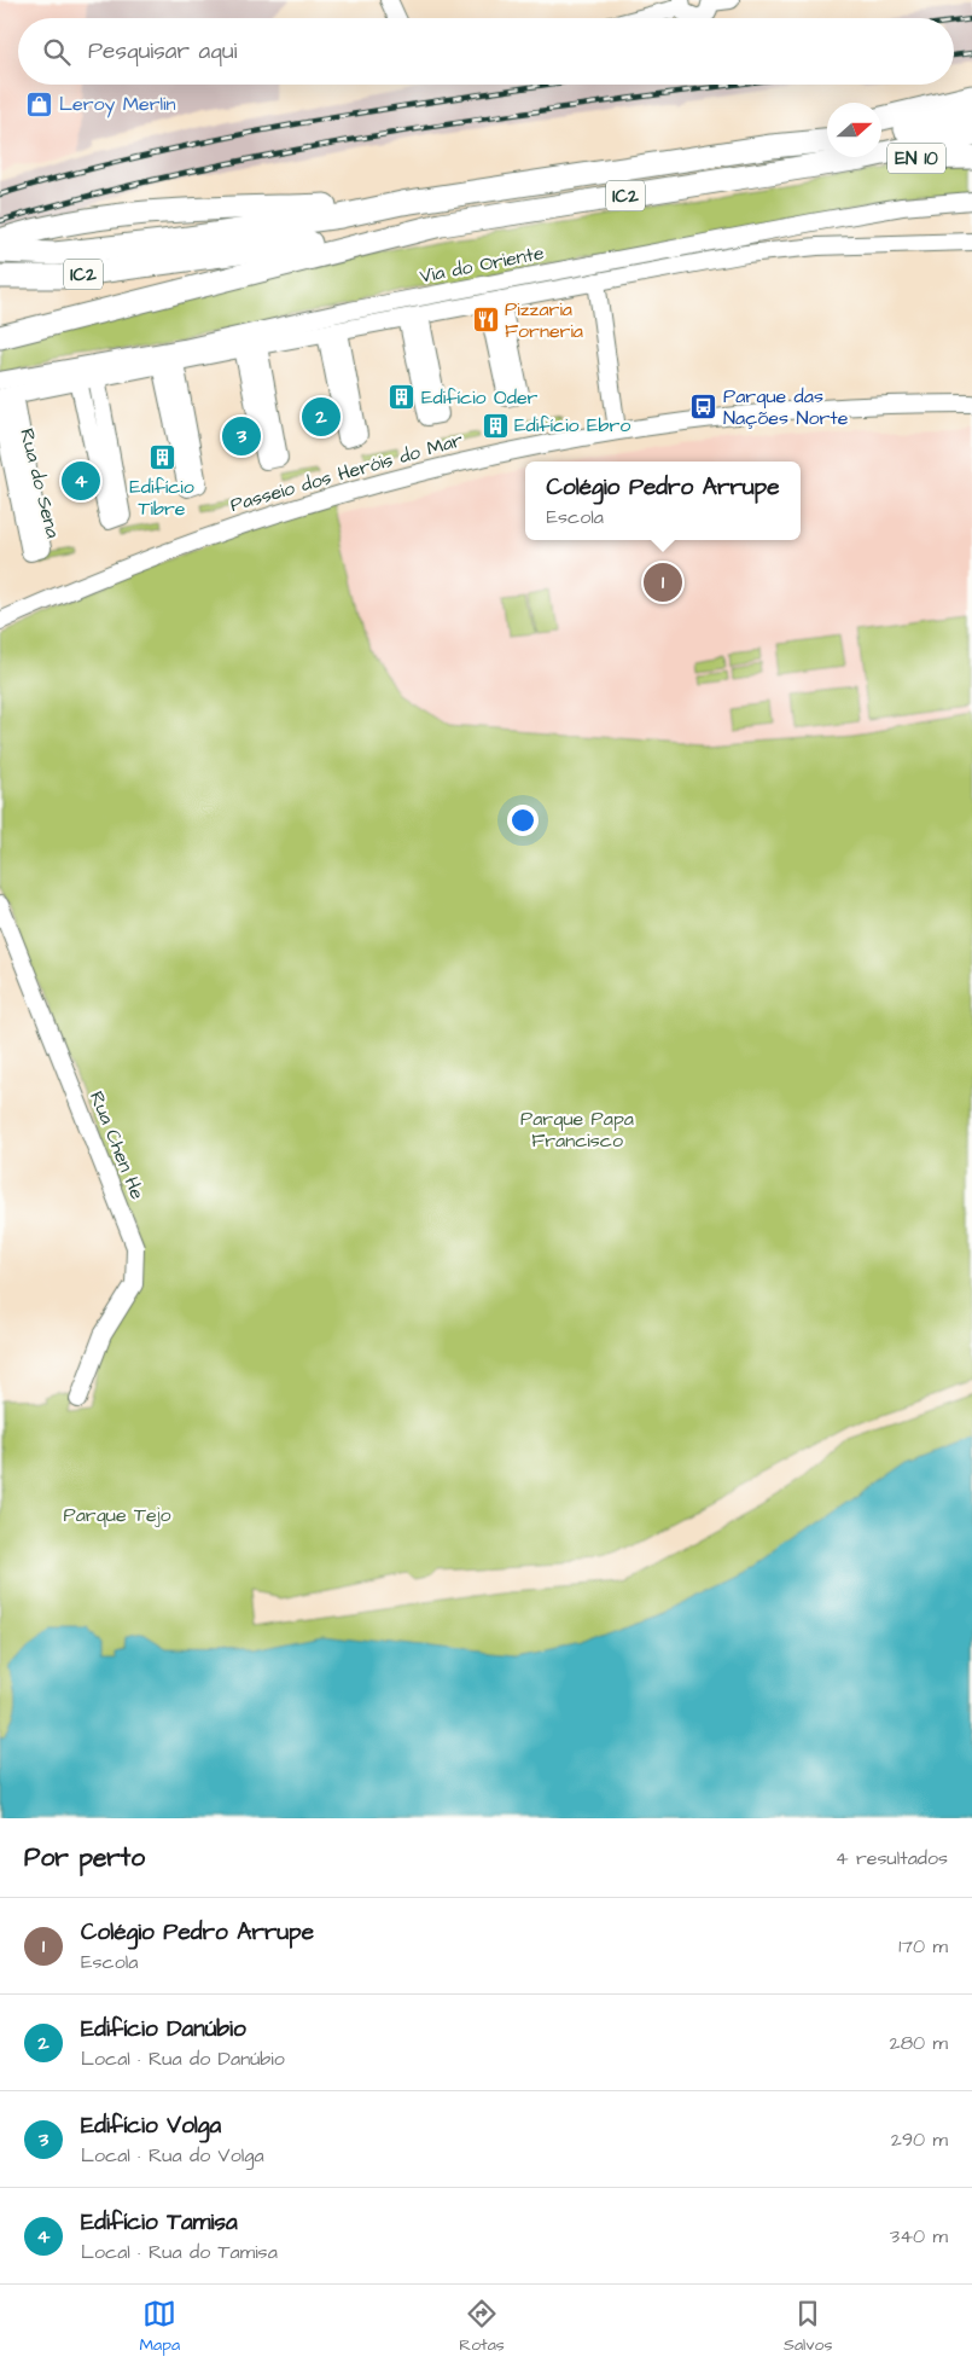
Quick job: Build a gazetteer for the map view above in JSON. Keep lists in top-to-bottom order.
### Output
{
  "streets": {
    "highway": ["EN 10", "IC2"],
    "street": [
      "Via do Oriente",
      "Passeio dos Heróis do Mar",
      "Rua do Sena",
      "Rua Chen He"
    ]
  },
  "crossings": [
    ["EN 10", "IC2"],
    ["Via do Oriente", "Rua do Sena"]
  ],
  "parks": ["Parque Papa Francisco", "Parque Tejo"],
  "places": {
    "shop": ["Leroy Merlin"],
    "restaurant": ["Pizzaria Forneria"],
    "building": ["Edifício Oder", "Edifício Ebro", "Edifício Tibre"],
    "bus stop": ["Parque das Nações Norte"]
  },
  "north": "right",
  "page": {
    "search": "Pesquisar aqui",
    "pins": [
      "2",
      "3",
      "4",
      "1"
    ],
    "popup": ["Colégio Pedro Arrupe", "Escola"],
    "heading": ["Por perto", "4 resultados"],
    "list": [
      {
        "mark": "1",
        "name": "Colégio Pedro Arrupe",
        "note": "Escola",
        "value": "170 m"
      },
      {
        "mark": "2",
        "name": "Edifício Danúbio",
        "note": "Local · Rua do Danúbio",
        "value": "280 m"
      },
      {
        "mark": "3",
        "name": "Edifício Volga",
        "note": "Local · Rua do Volga",
        "value": "290 m"
      },
      {
        "mark": "4",
        "name": "Edifício Tamisa",
        "note": "Local · Rua do Tamisa",
        "value": "340 m"
      }
    ],
    "nav": ["Mapa", "Rotas", "Salvos"]
  }
}
